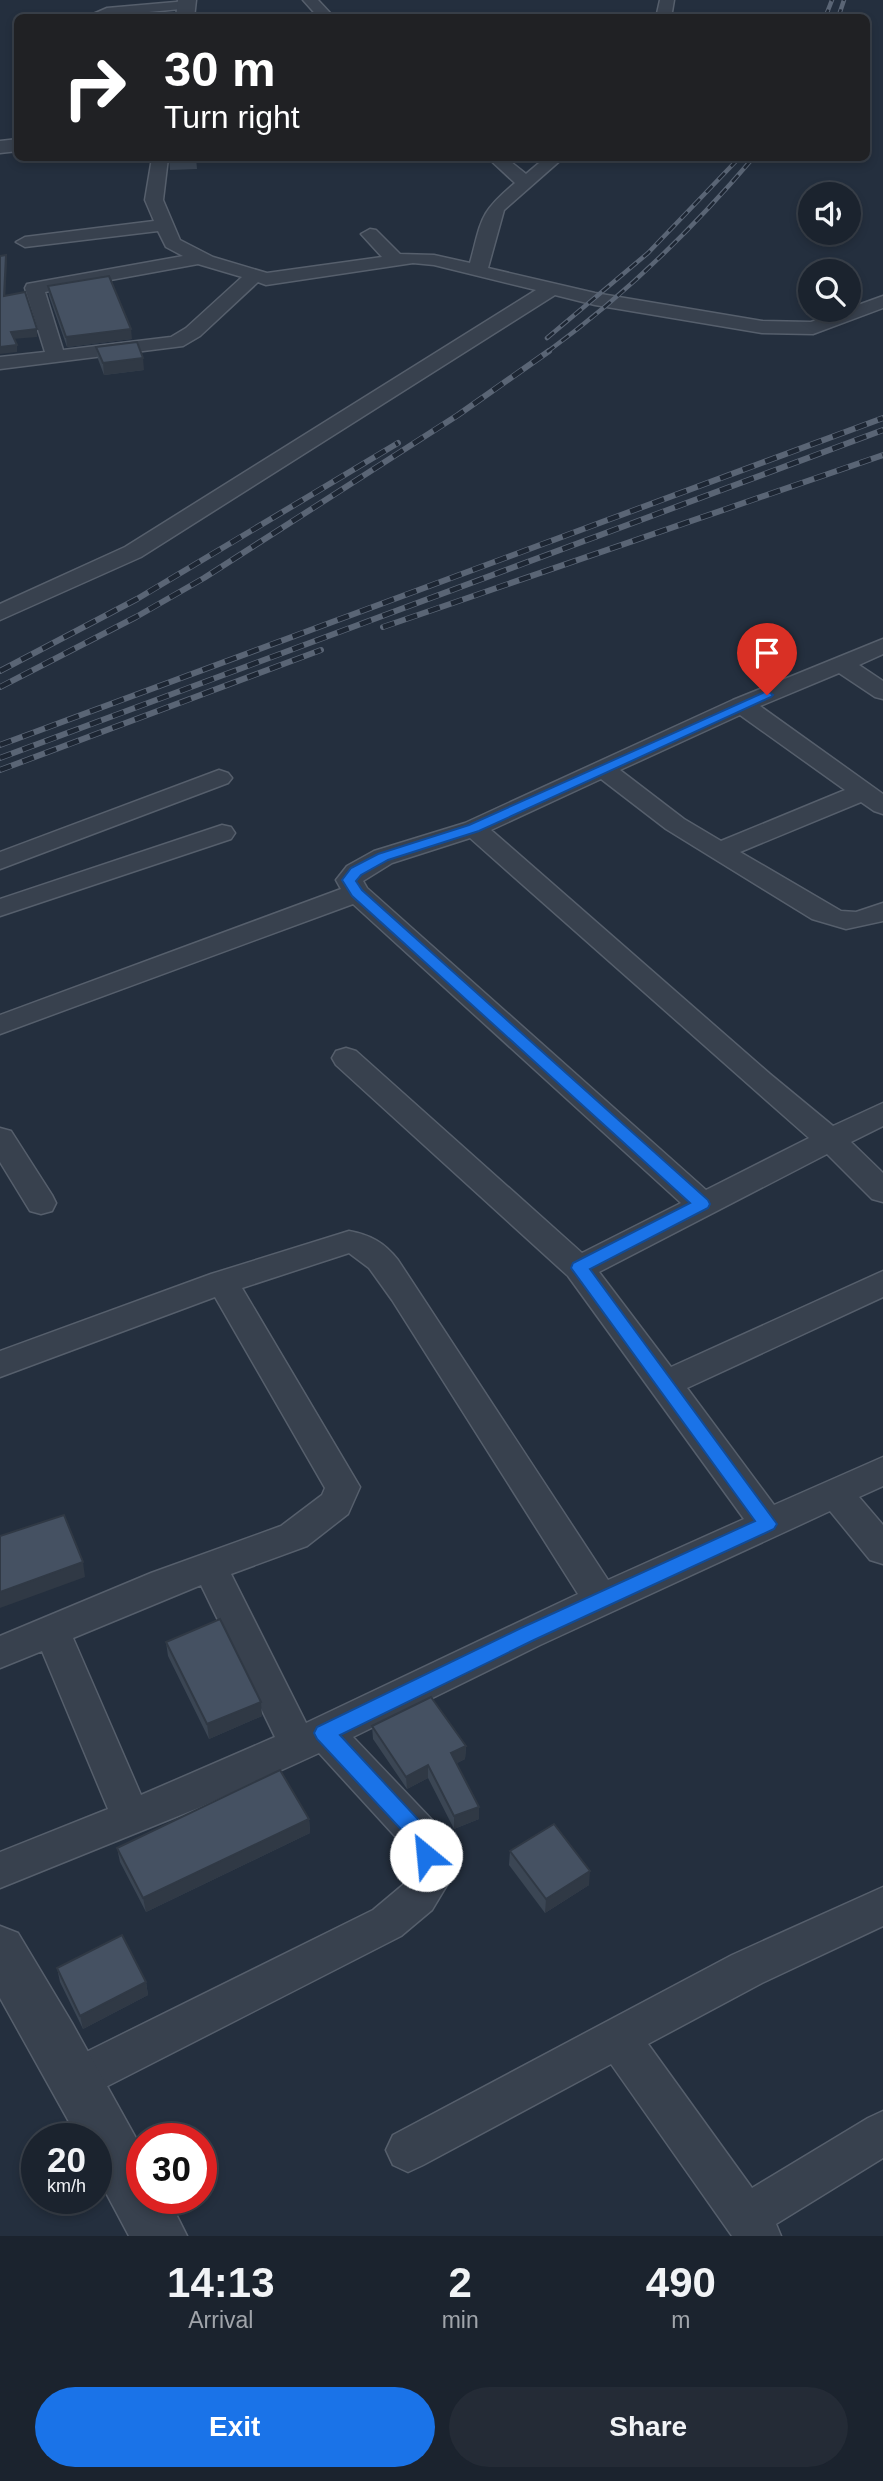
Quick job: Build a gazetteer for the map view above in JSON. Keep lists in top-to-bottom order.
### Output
{
  "page": {
    "turn": ["30 m", "Turn right"],
    "speed": "20 km/h",
    "limit": "30",
    "eta": [
      "14:13",
      "Arrival",
      "2",
      "min",
      "490",
      "m"
    ],
    "buttons": ["Exit", "Share"]
  }
}
